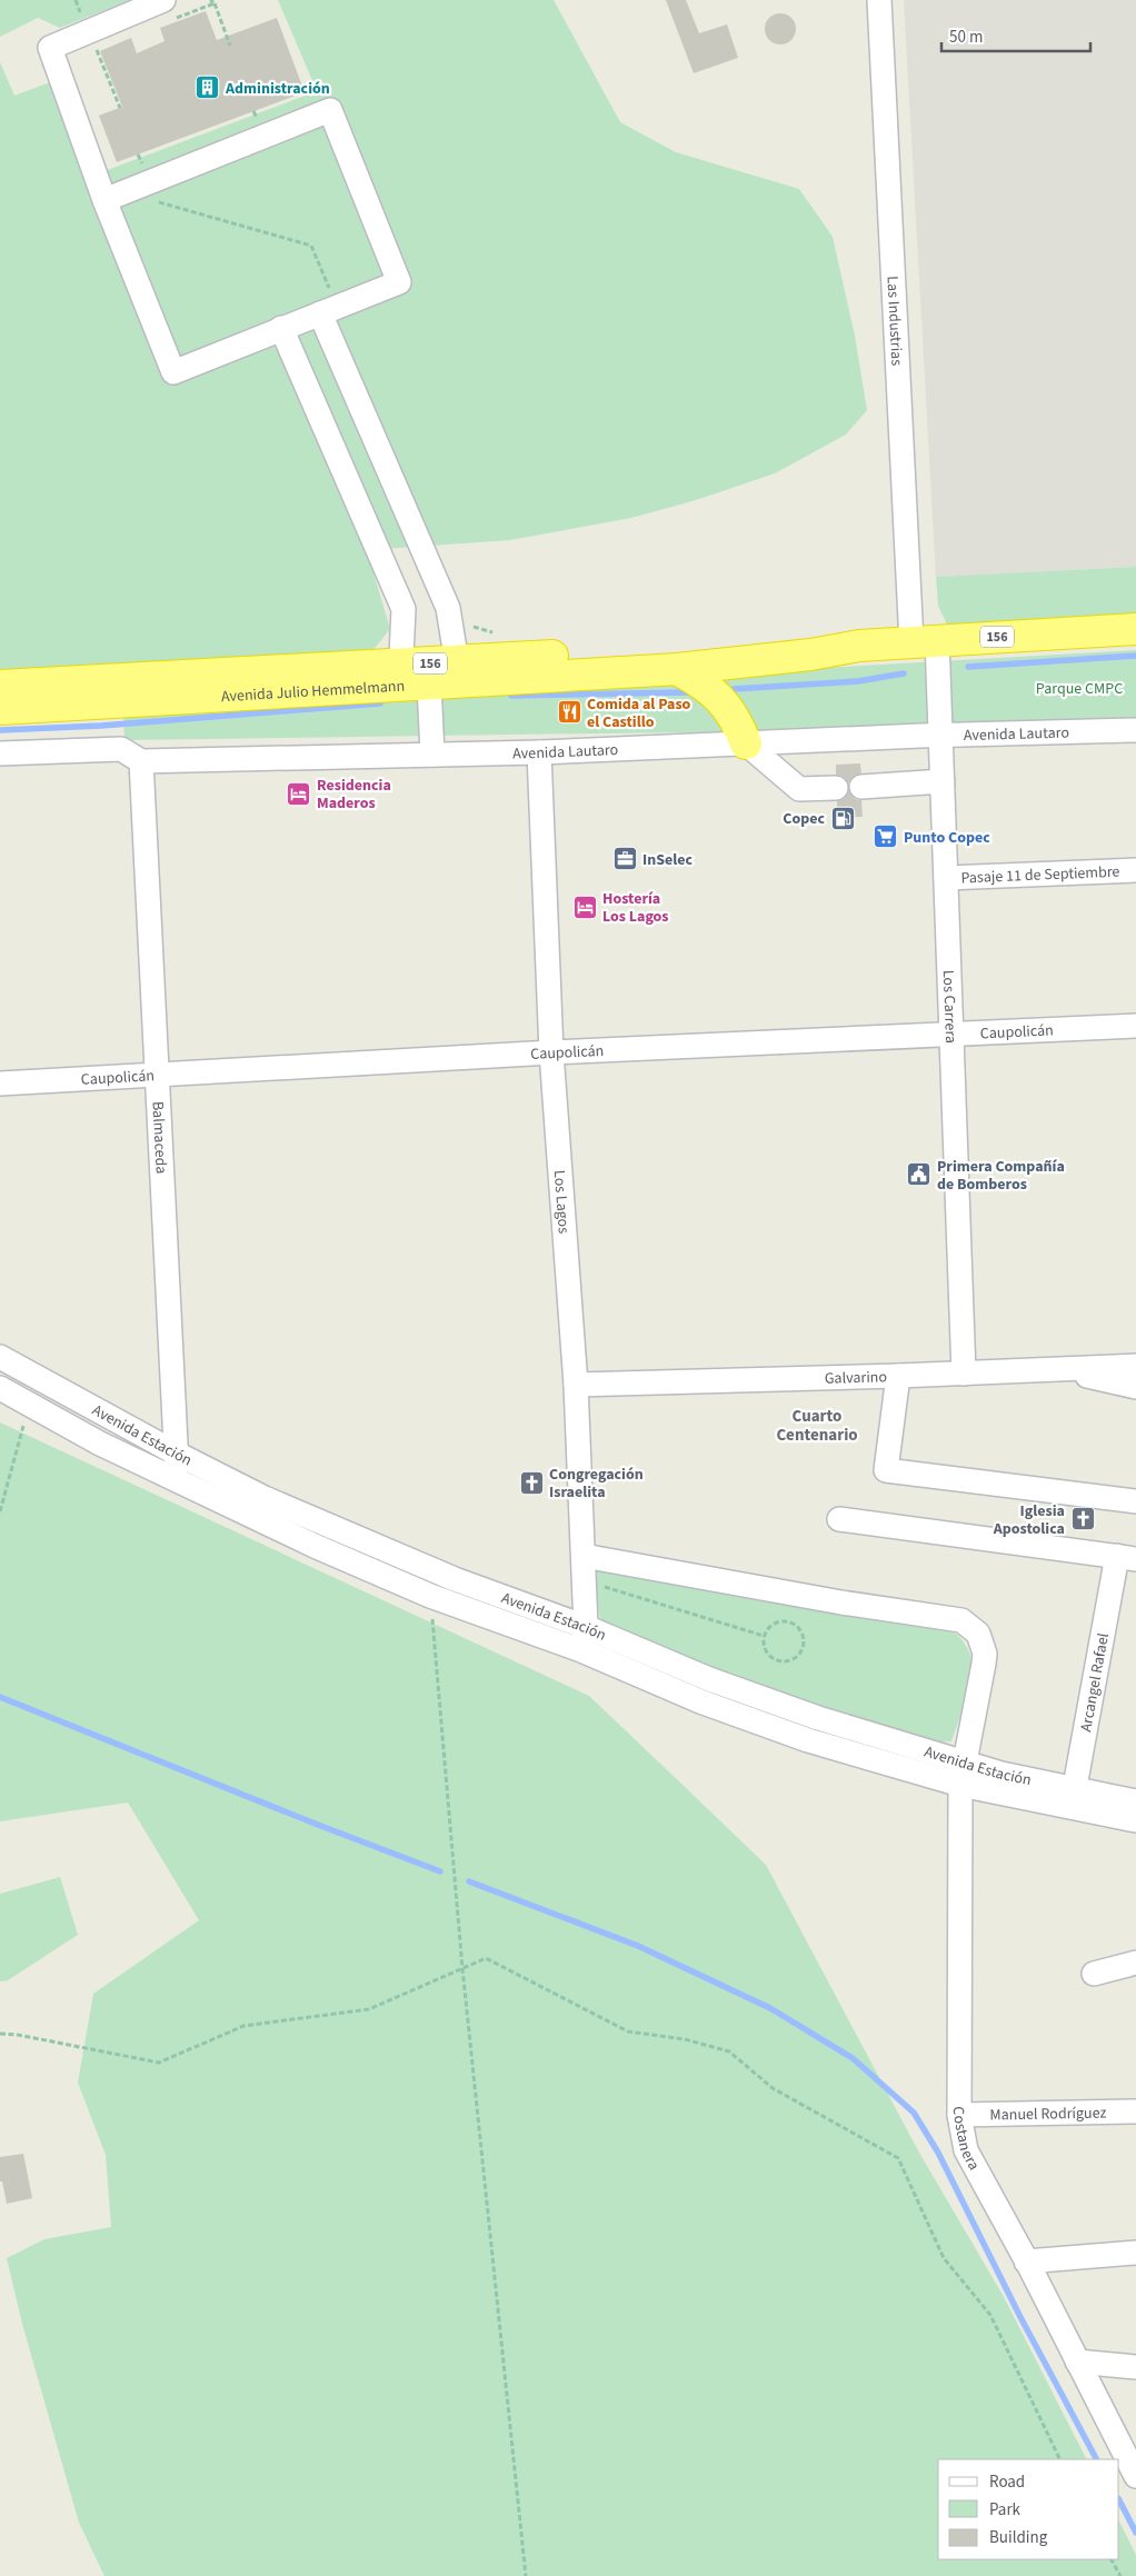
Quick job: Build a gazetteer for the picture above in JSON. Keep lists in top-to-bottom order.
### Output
{
  "streets": {
    "highway": ["156", "Avenida Julio Hemmelmann"],
    "street": [
      "Las Industrias",
      "Avenida Lautaro",
      "Pasaje 11 de Septiembre",
      "Los Carrera",
      "Caupolicán",
      "Balmaceda",
      "Los Lagos",
      "Galvarino",
      "Avenida Estación",
      "Arcangel Rafael",
      "Manuel Rodríguez",
      "Costanera"
    ]
  },
  "crossings": [
    ["Las Industrias", "Avenida Julio Hemmelmann"],
    ["Las Industrias", "Los Carrera"],
    ["Avenida Julio Hemmelmann", "Los Carrera"],
    ["Avenida Lautaro", "Los Carrera"],
    ["Avenida Lautaro", "Balmaceda"],
    ["Avenida Lautaro", "Los Lagos"],
    ["Pasaje 11 de Septiembre", "Los Carrera"],
    ["Los Carrera", "Caupolicán"],
    ["Los Carrera", "Galvarino"],
    ["Caupolicán", "Balmaceda"],
    ["Caupolicán", "Los Lagos"],
    ["Balmaceda", "Avenida Estación"],
    ["Los Lagos", "Galvarino"],
    ["Los Lagos", "Avenida Estación"],
    ["Los Lagos", "Costanera"],
    ["Avenida Estación", "Arcangel Rafael"],
    ["Avenida Estación", "Costanera"],
    ["Manuel Rodríguez", "Costanera"]
  ],
  "districts": ["Cuarto Centenario"],
  "parks": ["Parque CMPC"],
  "places": {
    "building": ["Administración"],
    "restaurant": ["Comida al Paso el Castillo"],
    "hotel": ["Residencia Maderos", "Hostería Los Lagos"],
    "fuel station": ["Copec"],
    "supermarket": ["Punto Copec"],
    "office": ["InSelec"],
    "public building": ["Primera Compañía de Bomberos"],
    "church": ["Congregación Israelita", "Iglesia Apostolica"]
  },
  "legend": ["Road", "Park", "Building"],
  "scale_bar": "50 m"
}
